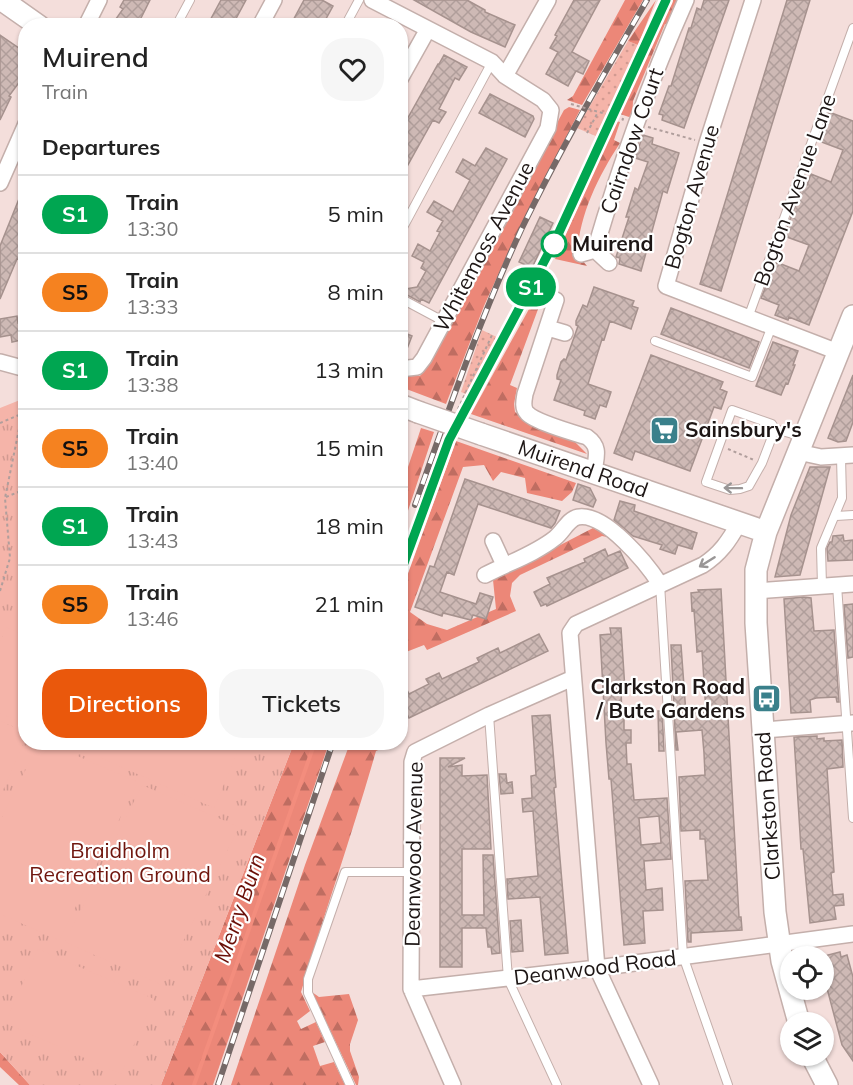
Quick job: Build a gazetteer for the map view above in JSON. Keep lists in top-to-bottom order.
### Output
{
  "streets": {
    "main road": ["Muirend Road", "Clarkston Road"],
    "street": [
      "Cairndow Court",
      "Bogton Avenue",
      "Whitemoss Avenue",
      "Deanwood Avenue",
      "Deanwood Road"
    ],
    "lane": ["Bogton Avenue Lane"]
  },
  "crossings": [
    ["Bogton Avenue Lane", "Bogton Avenue"],
    ["Bogton Avenue", "Clarkston Road"],
    ["Muirend Road", "Clarkston Road"],
    ["Clarkston Road", "Deanwood Road"],
    ["Deanwood Avenue", "Deanwood Road"]
  ],
  "water": ["Merry Burn"],
  "parks": ["Braidholm Recreation Ground"],
  "places": {
    "other": ["Muirend"],
    "supermarket": ["Sainsbury's"],
    "bus stop": ["Clarkston Road / Bute Gardens"]
  },
  "page": {
    "on_map": "S1",
    "heading": [
      ["Muirend", "Train"],
      "Departures"
    ],
    "list": [
      {
        "mark": "S1",
        "name": "Train",
        "note": "13:30",
        "value": "5 min"
      },
      {
        "mark": "S5",
        "name": "Train",
        "note": "13:33",
        "value": "8 min"
      },
      {
        "mark": "S1",
        "name": "Train",
        "note": "13:38",
        "value": "13 min"
      },
      {
        "mark": "S5",
        "name": "Train",
        "note": "13:40",
        "value": "15 min"
      },
      {
        "mark": "S1",
        "name": "Train",
        "note": "13:43",
        "value": "18 min"
      },
      {
        "mark": "S5",
        "name": "Train",
        "note": "13:46",
        "value": "21 min"
      }
    ],
    "buttons": ["Directions", "Tickets"]
  }
}
